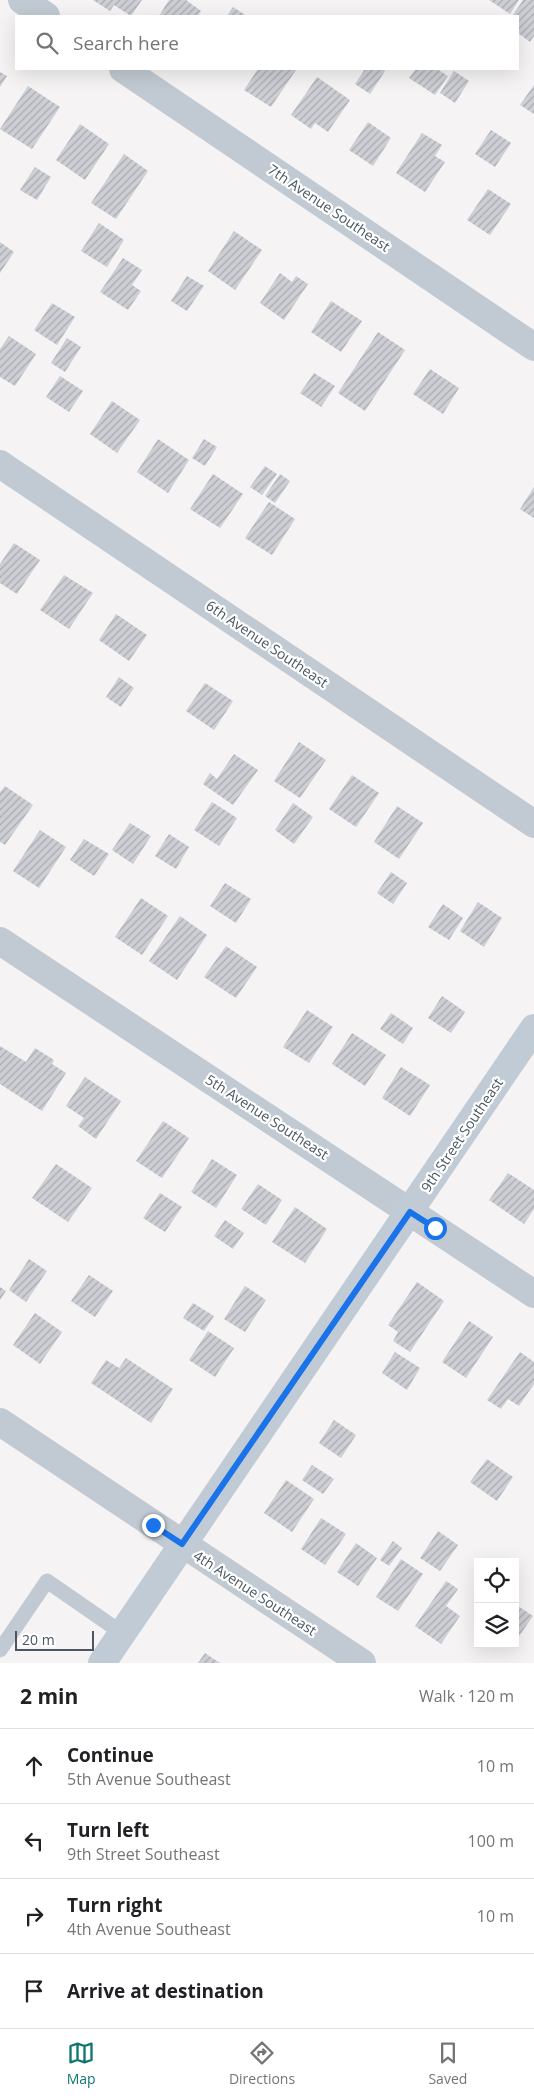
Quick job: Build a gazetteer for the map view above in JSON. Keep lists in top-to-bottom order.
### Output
{
  "streets": {
    "street": [
      "7th Avenue Southeast",
      "6th Avenue Southeast",
      "5th Avenue Southeast",
      "9th Street Southeast",
      "4th Avenue Southeast"
    ]
  },
  "crossings": [
    ["5th Avenue Southeast", "9th Street Southeast"],
    ["9th Street Southeast", "4th Avenue Southeast"]
  ],
  "scale_bar": "20 m",
  "page": {
    "search": "Search here",
    "scale": "20 m",
    "heading": ["2 min", "Walk · 120 m"],
    "list": [
      ["Continue", "5th Avenue Southeast", "10 m"],
      ["Turn left", "9th Street Southeast", "100 m"],
      ["Turn right", "4th Avenue Southeast", "10 m"],
      "Arrive at destination"
    ],
    "nav": ["Map", "Directions", "Saved"]
  }
}
